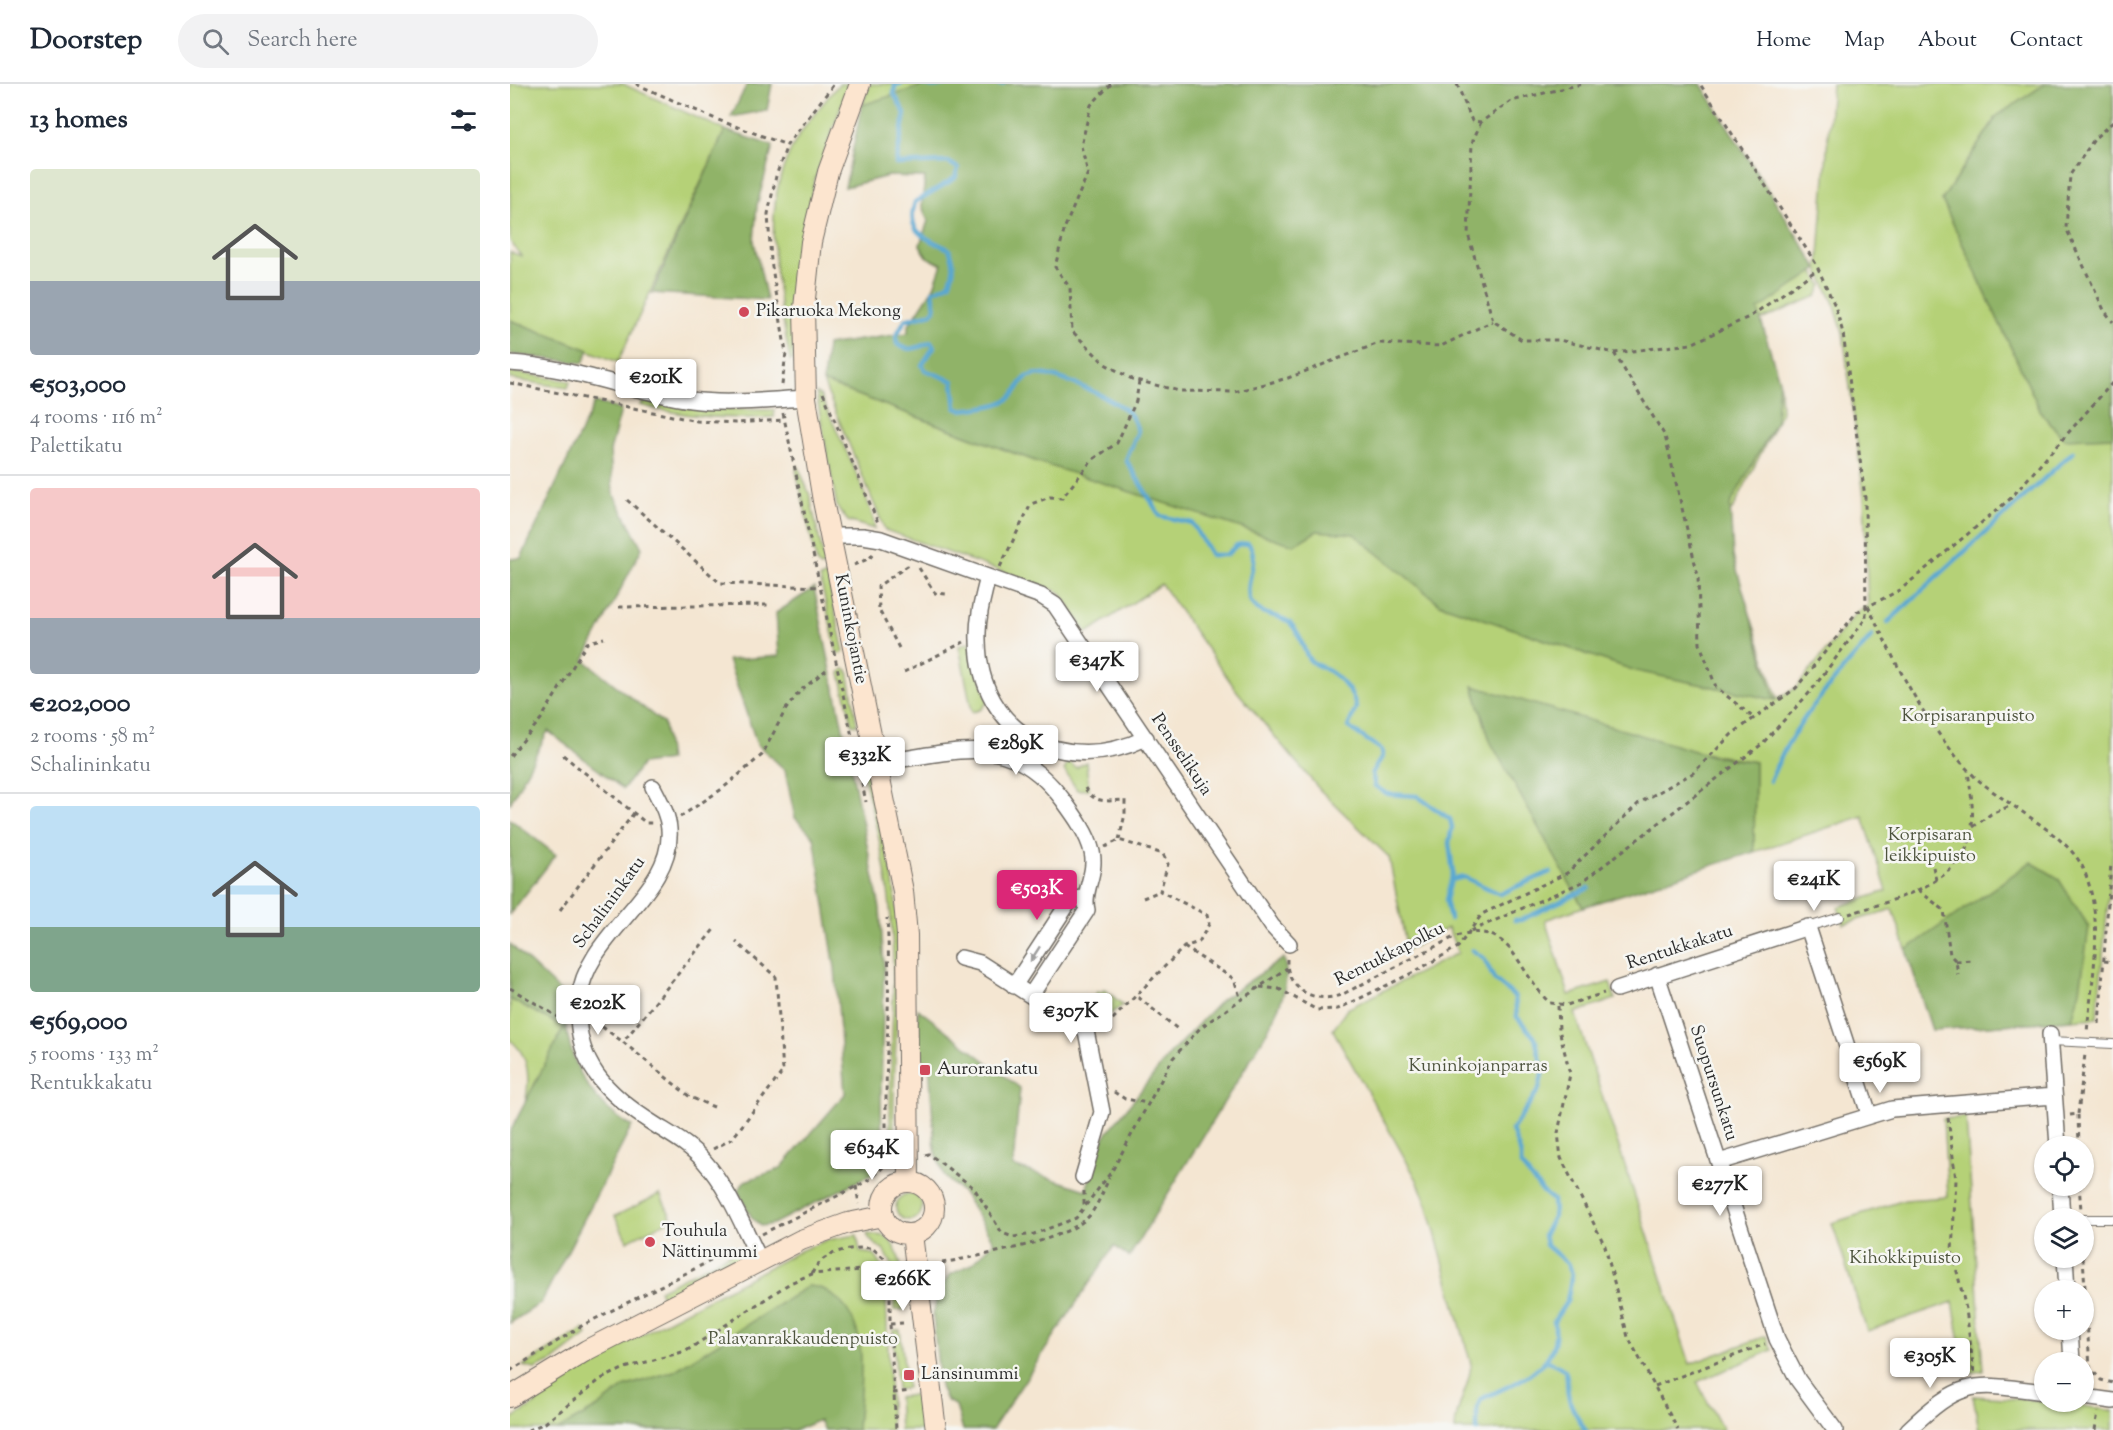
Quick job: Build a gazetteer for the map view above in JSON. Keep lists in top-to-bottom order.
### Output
{
  "streets": {
    "main road": ["Kuninkojantie"],
    "street": [
      "Pensselikuja",
      "Schalininkatu",
      "Rentukkakatu",
      "Suopursunkatu"
    ],
    "path": ["Rentukkapolku"]
  },
  "crossings": [
    ["Kuninkojantie", "Pensselikuja"],
    ["Rentukkakatu", "Suopursunkatu"]
  ],
  "parks": [
    "Korpisaranpuisto",
    "Korpisaran leikkipuisto",
    "Kuninkojanparras",
    "Kihokkipuisto",
    "Palavanrakkaudenpuisto"
  ],
  "places": {
    "other": ["Pikaruoka Mekong", "Touhula Nättinummi"],
    "transit": ["Aurorankatu", "Länsinummi"]
  },
  "page": {
    "header": "Doorstep",
    "search": "Search here",
    "nav": [
      "Home",
      "Map",
      "About",
      "Contact"
    ],
    "heading": "13 homes",
    "list": [
      {
        "name": "€503,000",
        "note": "4 rooms · 116 m² · Palettikatu"
      },
      {
        "name": "€202,000",
        "note": "2 rooms · 58 m² · Schalininkatu"
      },
      {
        "name": "€569,000",
        "note": "5 rooms · 133 m² · Rentukkakatu"
      }
    ],
    "price": [
      "€201K",
      "€347K",
      "€289K",
      "€332K",
      "€241K",
      "€503K",
      "€202K",
      "€307K",
      "€569K",
      "€634K",
      "€277K",
      "€266K",
      "€305K"
    ],
    "map_buttons": ["+", "−"]
  }
}
